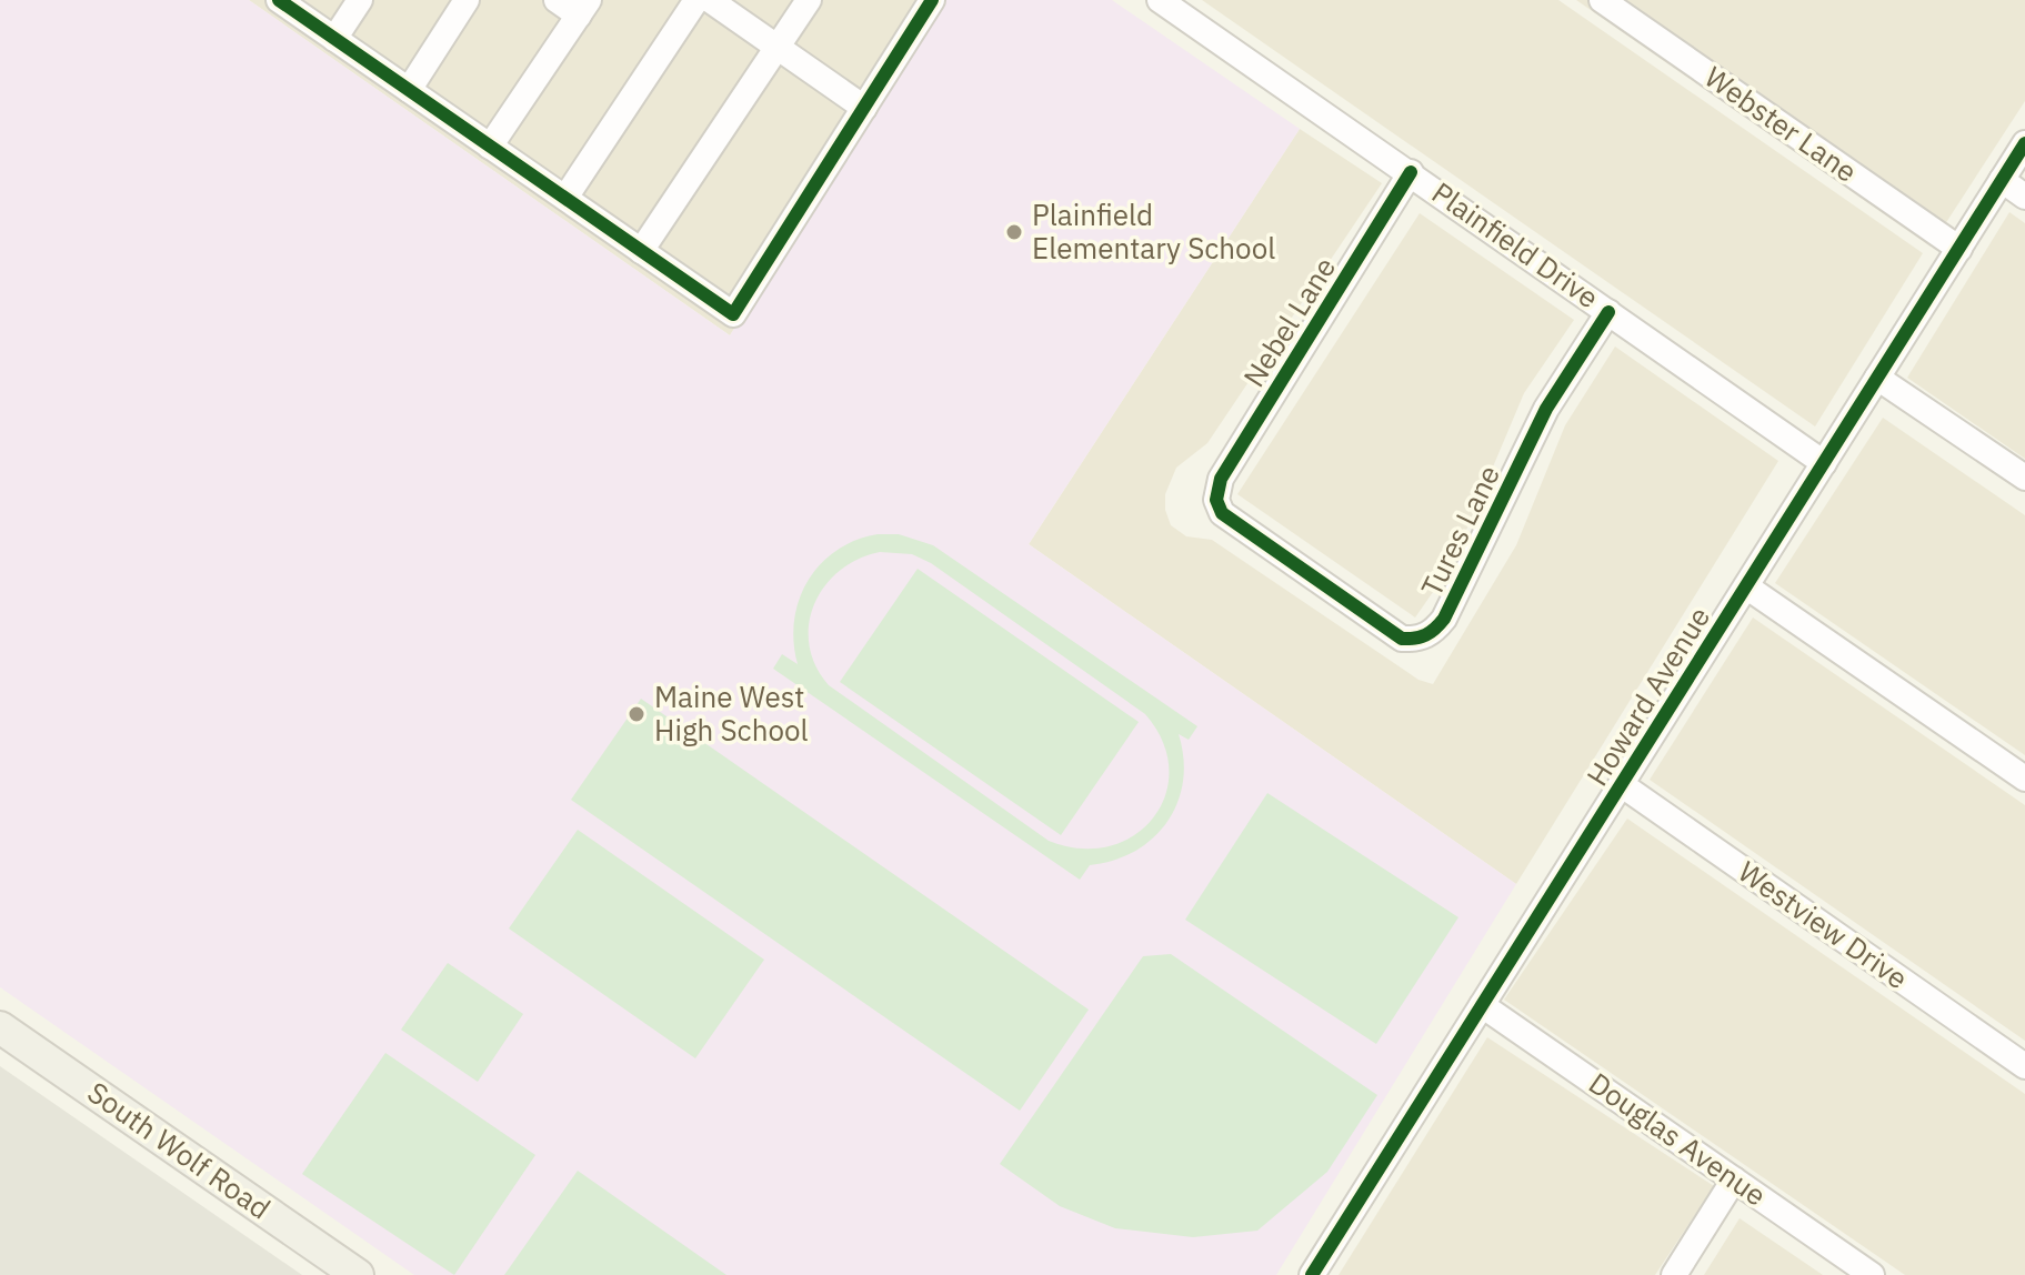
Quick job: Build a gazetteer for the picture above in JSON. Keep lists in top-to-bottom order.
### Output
{
  "streets": {
    "main road": ["South Wolf Road"],
    "street": [
      "Webster Lane",
      "Plainfield Drive",
      "Nebel Lane",
      "Tures Lane",
      "Howard Avenue",
      "Westview Drive",
      "Douglas Avenue"
    ]
  },
  "crossings": [
    ["Webster Lane", "Howard Avenue"],
    ["Plainfield Drive", "Nebel Lane"],
    ["Plainfield Drive", "Tures Lane"],
    ["Plainfield Drive", "Howard Avenue"],
    ["Nebel Lane", "Tures Lane"],
    ["Howard Avenue", "Westview Drive"],
    ["Howard Avenue", "Douglas Avenue"]
  ],
  "places": ["Plainfield Elementary School", "Maine West High School"]
}
